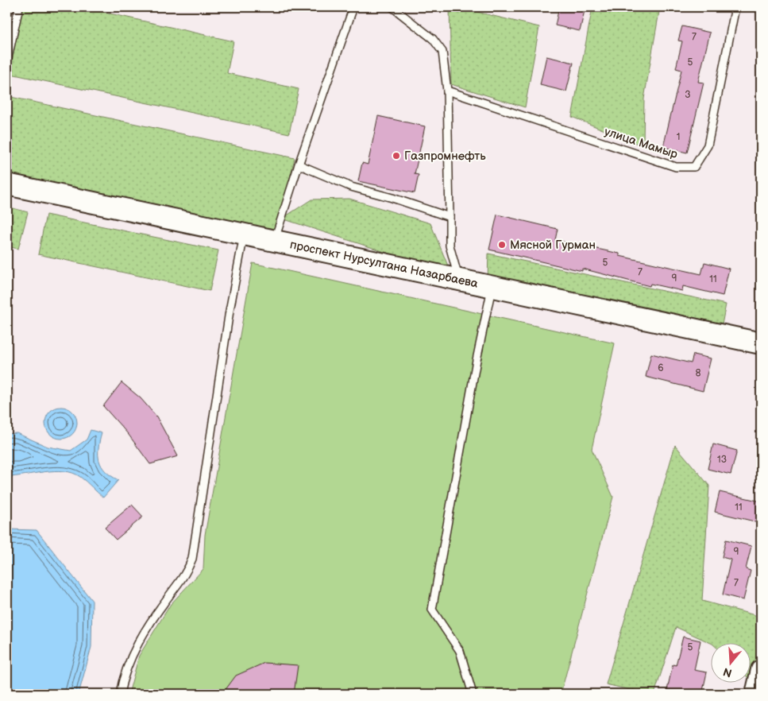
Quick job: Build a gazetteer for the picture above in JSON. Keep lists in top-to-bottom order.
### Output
{
  "streets": {
    "main road": ["проспект Нурсултана Назарбаева"],
    "lane": ["улица Мамыр"]
  },
  "places": ["Газпромнефть", "Мясной Гурман"],
  "house_numbers": [
    "7",
    "5",
    "3",
    "1",
    "5",
    "7",
    "9",
    "11",
    "6",
    "8",
    "13",
    "11",
    "9",
    "7",
    "5"
  ],
  "north": "bottom"
}
